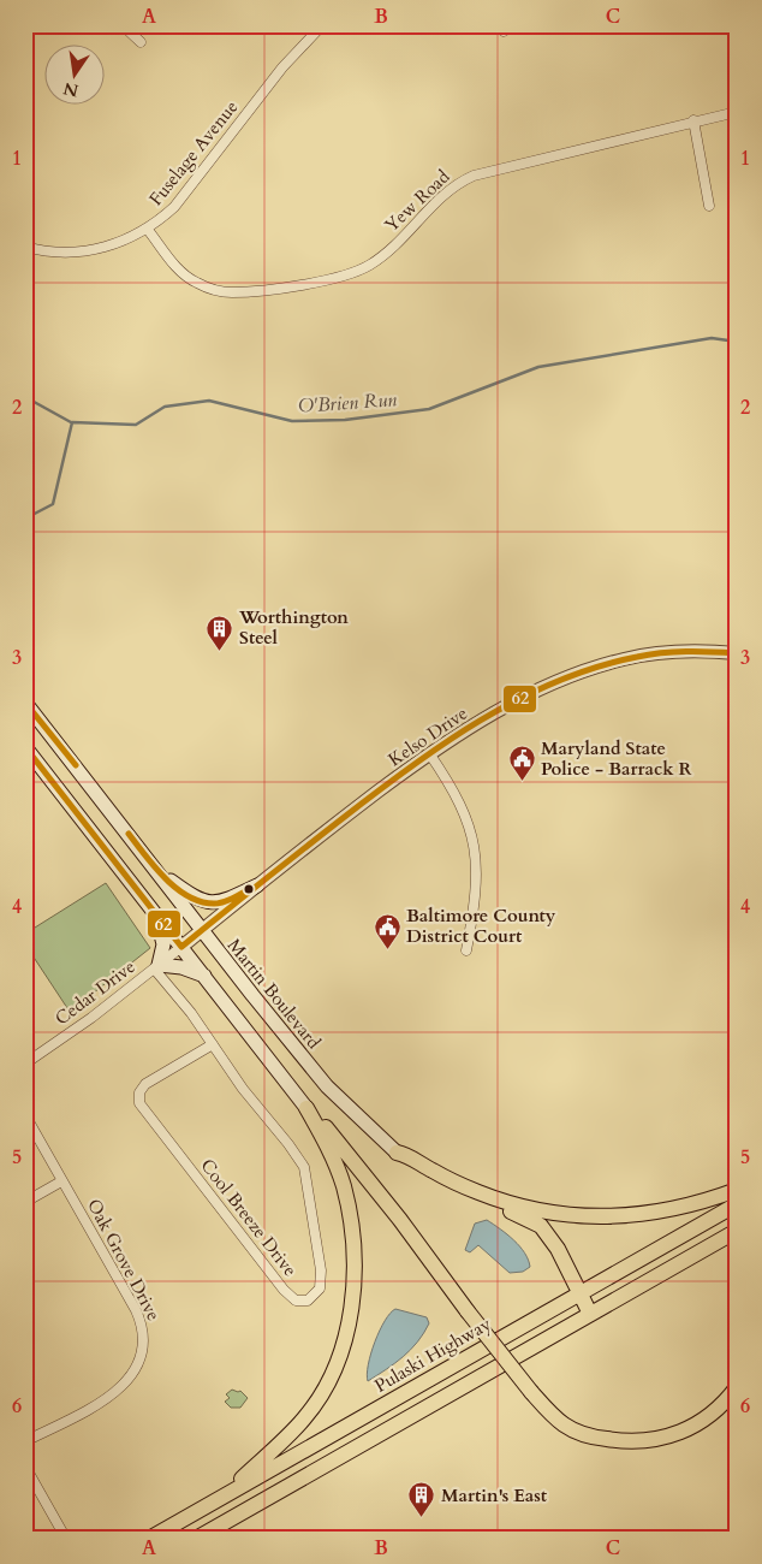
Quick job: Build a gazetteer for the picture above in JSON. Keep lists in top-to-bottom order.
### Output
{
  "streets": {
    "highway": ["Pulaski Highway"],
    "main road": ["Martin Boulevard"],
    "street": [
      "Fuselage Avenue",
      "Yew Road",
      "Kelso Drive",
      "Cedar Drive",
      "Cool Breeze Drive",
      "Oak Grove Drive"
    ]
  },
  "crossings": [
    ["Fuselage Avenue", "Yew Road"],
    ["Kelso Drive", "Cedar Drive"],
    ["Kelso Drive", "Martin Boulevard"],
    ["Cedar Drive", "Cool Breeze Drive"]
  ],
  "water": ["O'Brien Run"],
  "places": {
    "building": ["Worthington Steel", "Martin's East"],
    "public building": ["Maryland State Police - Barrack R", "Baltimore County District Court"]
  },
  "lines": ["transit line 62"],
  "north": "bottom",
  "grid": {
    "columns": ["A", "B", "C"],
    "rows": [
      "1",
      "2",
      "3",
      "4",
      "5",
      "6"
    ]
  }
}
